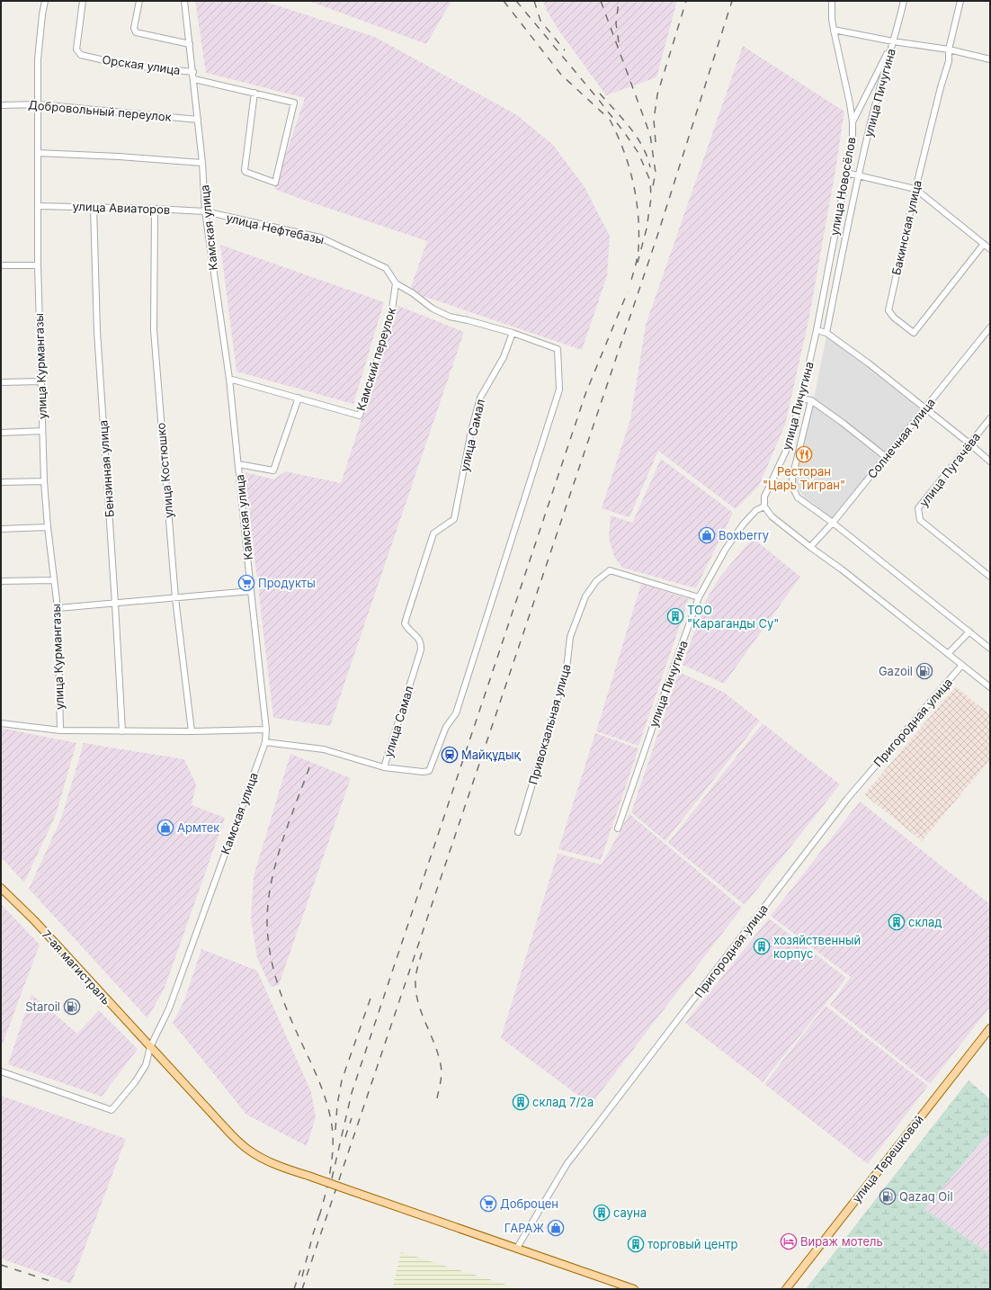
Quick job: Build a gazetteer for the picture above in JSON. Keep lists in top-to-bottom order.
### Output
{
  "streets": {
    "main road": ["7-ая магистраль", "улица Терешковой"],
    "street": [
      "Орская улица",
      "улица Пичугина",
      "Добровольный переулок",
      "улица Новосёлов",
      "улица Авиаторов",
      "Камская улица",
      "Бакинская улица",
      "улица Нефтебазы",
      "Камский переулок",
      "улица Курмангазы",
      "улица Самал",
      "Солнечная улица",
      "Бензинная улица",
      "улица Пугачёва",
      "улица Костюшко",
      "Пригородная улица",
      "Привокзальная улица"
    ]
  },
  "crossings": [
    ["Орская улица", "Камская улица"],
    ["улица Пичугина", "улица Новосёлов"],
    ["улица Пичугина", "Привокзальная улица"],
    ["Добровольный переулок", "Камская улица"],
    ["Добровольный переулок", "улица Курмангазы"],
    ["улица Авиаторов", "Камская улица"],
    ["улица Авиаторов", "улица Нефтебазы"],
    ["улица Авиаторов", "улица Курмангазы"],
    ["улица Авиаторов", "Бензинная улица"],
    ["улица Авиаторов", "улица Костюшко"],
    ["Камская улица", "улица Нефтебазы"],
    ["Камская улица", "Камский переулок"],
    ["Камская улица", "улица Самал"],
    ["Камская улица", "7-ая магистраль"],
    ["улица Нефтебазы", "Камский переулок"],
    ["улица Нефтебазы", "улица Самал"],
    ["Пригородная улица", "7-ая магистраль"]
  ],
  "places": {
    "restaurant": ["Ресторан \"Царь Тигран\""],
    "shop": ["Boxberry", "Армтек", "ГАРАЖ"],
    "supermarket": ["Продукты", "Доброцен"],
    "building": [
      "ТОО \"Караганды Су\"",
      "склад",
      "хозяйственный корпус",
      "склад 7/2а",
      "сауна",
      "торговый центр"
    ],
    "fuel station": ["Gazoil", "Staroil", "Qazaq Oil"],
    "station": ["Майқұдық"],
    "hotel": ["Вираж мотель"]
  }
}
